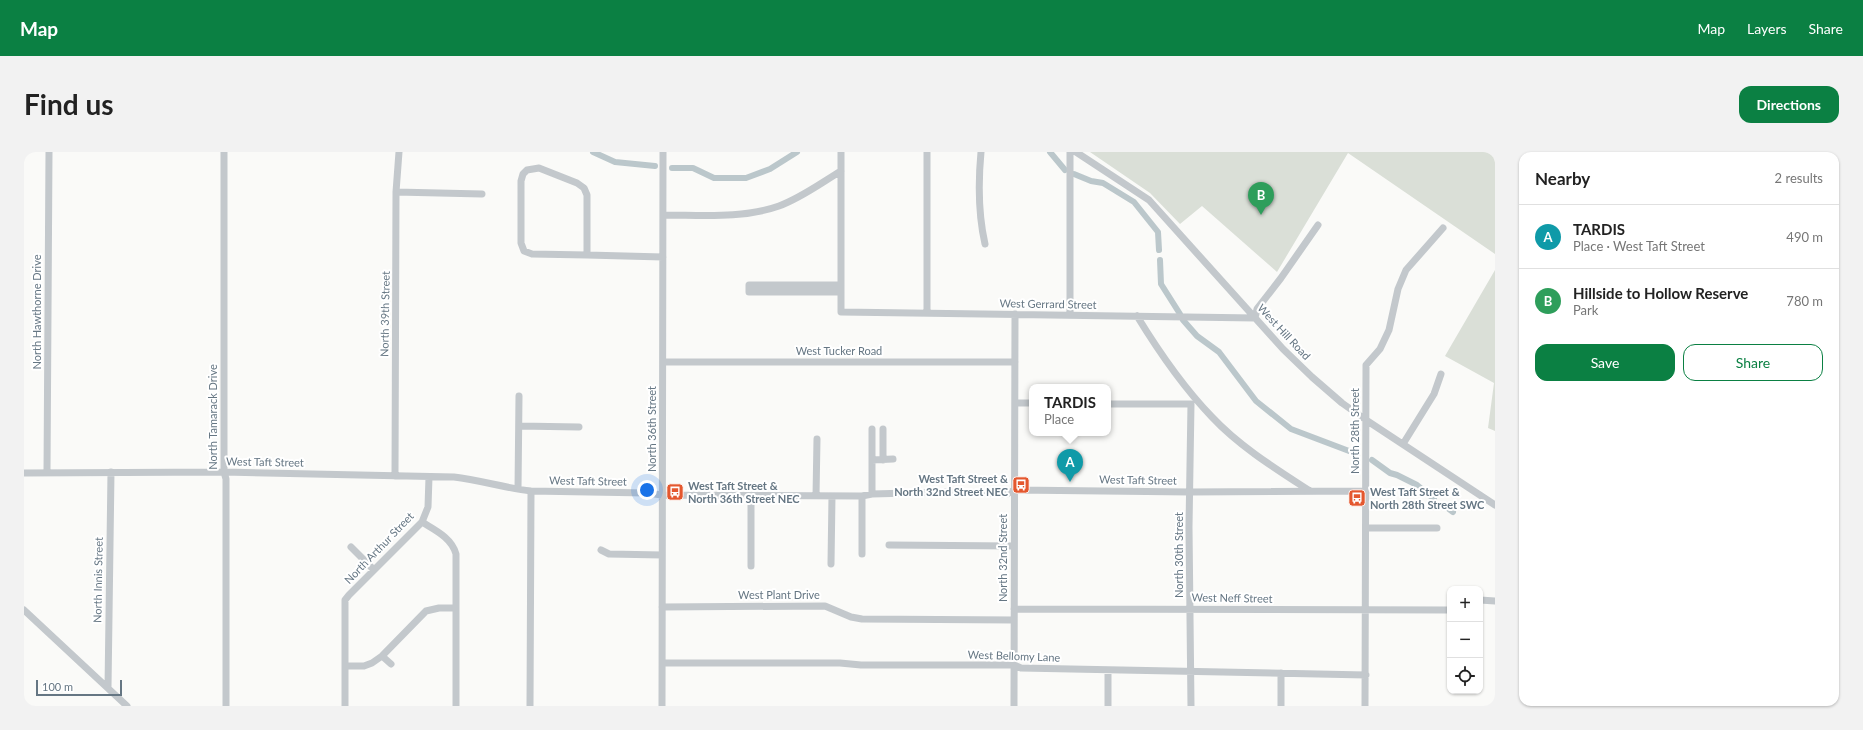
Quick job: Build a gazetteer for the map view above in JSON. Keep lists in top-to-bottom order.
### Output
{
  "streets": {
    "street": [
      "West Gerrard Street",
      "North Hawthorne Drive",
      "North 39th Street",
      "West Hill Road",
      "West Tucker Road",
      "North Tamarack Drive",
      "North 36th Street",
      "North 28th Street",
      "West Taft Street",
      "North Arthur Street",
      "North 30th Street",
      "North 32nd Street",
      "North Innis Street",
      "West Plant Drive",
      "West Neff Street",
      "West Bellomy Lane"
    ]
  },
  "crossings": [
    ["West Gerrard Street", "West Hill Road"],
    ["West Gerrard Street", "North 32nd Street"],
    ["North Hawthorne Drive", "West Taft Street"],
    ["North 39th Street", "West Taft Street"],
    ["West Hill Road", "North 28th Street"],
    ["West Tucker Road", "North 36th Street"],
    ["West Tucker Road", "North 32nd Street"],
    ["North Tamarack Drive", "West Taft Street"],
    ["North 36th Street", "West Taft Street"],
    ["North 36th Street", "West Plant Drive"],
    ["North 36th Street", "West Bellomy Lane"],
    ["North 28th Street", "West Taft Street"],
    ["North 28th Street", "West Neff Street"],
    ["North 28th Street", "West Bellomy Lane"],
    ["West Taft Street", "North Arthur Street"],
    ["West Taft Street", "North 30th Street"],
    ["West Taft Street", "North 32nd Street"],
    ["West Taft Street", "North Innis Street"],
    ["North 30th Street", "West Neff Street"],
    ["North 30th Street", "West Bellomy Lane"],
    ["North 32nd Street", "West Plant Drive"],
    ["North 32nd Street", "West Neff Street"],
    ["North 32nd Street", "West Bellomy Lane"]
  ],
  "places": {
    "bus stop": ["West Taft Street & North 32nd Street NEC", "West Taft Street & North 36th Street NEC", "West Taft Street & North 28th Street SWC"]
  },
  "scale_bar": "100 m",
  "page": {
    "header": "Map",
    "nav": ["Map", "Layers", "Share"],
    "buttons": [
      "Directions",
      ["Save", "Share"]
    ],
    "title": "Find us",
    "heading": ["Nearby", "2 results"],
    "pins": ["B", "A"],
    "list": [
      {
        "mark": "A",
        "name": "TARDIS",
        "note": "Place · West Taft Street",
        "value": "490 m"
      },
      {
        "mark": "B",
        "name": "Hillside to Hollow Reserve",
        "note": "Park",
        "value": "780 m"
      }
    ],
    "popup": ["TARDIS", "Place"],
    "map_buttons": ["+", "−"],
    "scale": "100 m"
  }
}
